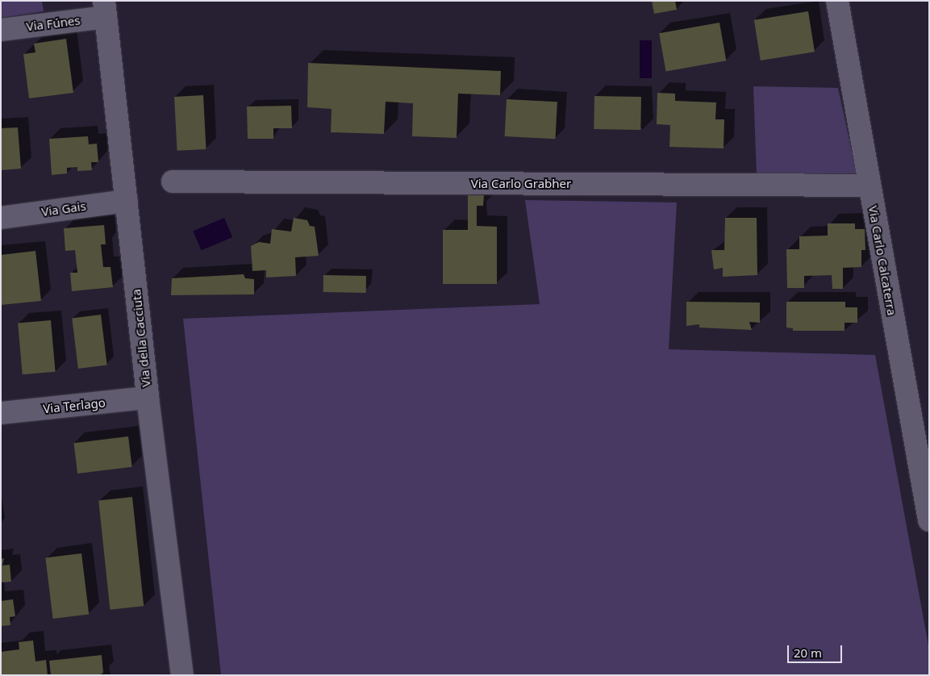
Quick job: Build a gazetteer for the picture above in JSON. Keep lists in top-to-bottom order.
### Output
{
  "streets": {
    "street": [
      "Via Fúnes",
      "Via Carlo Grabher",
      "Via Gais",
      "Via Carlo Calcaterra",
      "Via della Cacciuta",
      "Via Terlago"
    ]
  },
  "crossings": [
    ["Via Fúnes", "Via della Cacciuta"],
    ["Via Carlo Grabher", "Via Carlo Calcaterra"],
    ["Via Gais", "Via della Cacciuta"],
    ["Via della Cacciuta", "Via Terlago"]
  ],
  "scale_bar": "20 m"
}
